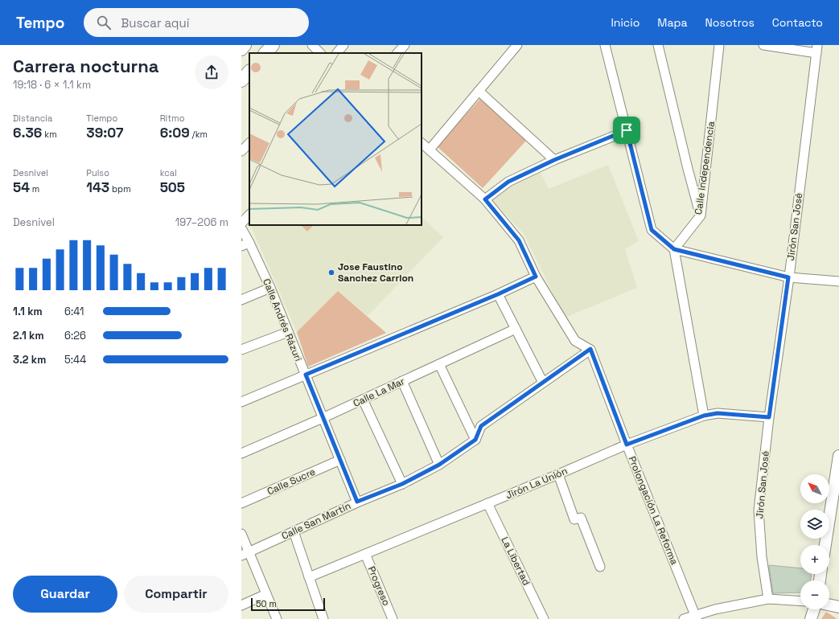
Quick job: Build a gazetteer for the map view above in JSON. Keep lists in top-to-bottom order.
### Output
{
  "streets": {
    "street": [
      "Calle Independencia",
      "Jirón San José",
      "Calle Andrés Rázuri",
      "Calle La Mar",
      "Calle Sucre",
      "Jirón La Unión",
      "Prolongación La Reforma",
      "Calle San Martín",
      "La Libertad",
      "Progreso"
    ]
  },
  "crossings": [
    ["Jirón San José", "Jirón La Unión"],
    ["Calle Andrés Rázuri", "Calle La Mar"],
    ["Calle Andrés Rázuri", "Calle Sucre"],
    ["Calle Andrés Rázuri", "Calle San Martín"],
    ["Jirón La Unión", "Prolongación La Reforma"],
    ["Jirón La Unión", "La Libertad"],
    ["Jirón La Unión", "Progreso"]
  ],
  "places": ["Jose Faustino Sanchez Carrion"],
  "scale_bar": "50 m",
  "north": "top left",
  "page": {
    "header": "Tempo",
    "search": "Buscar aquí",
    "nav": [
      "Inicio",
      "Mapa",
      "Nosotros",
      "Contacto"
    ],
    "heading": ["Carrera nocturna", "19:18 · 6 × 1.1 km"],
    "stats": [
      ["Distancia", "6.36 km"],
      ["Tiempo", "39:07"],
      ["Ritmo", "6:09 /km"],
      ["Desnivel", "54 m"],
      ["Pulso", "143 bpm"],
      ["kcal", "505"]
    ],
    "chart": ["Desnivel", "197–206 m"],
    "list": [
      {
        "name": "1.1 km",
        "note": "6:41"
      },
      {
        "name": "2.1 km",
        "note": "6:26"
      },
      {
        "name": "3.2 km",
        "note": "5:44"
      }
    ],
    "map_buttons": ["+", "−"],
    "buttons": ["Guardar", "Compartir"],
    "scale": "50 m"
  }
}
